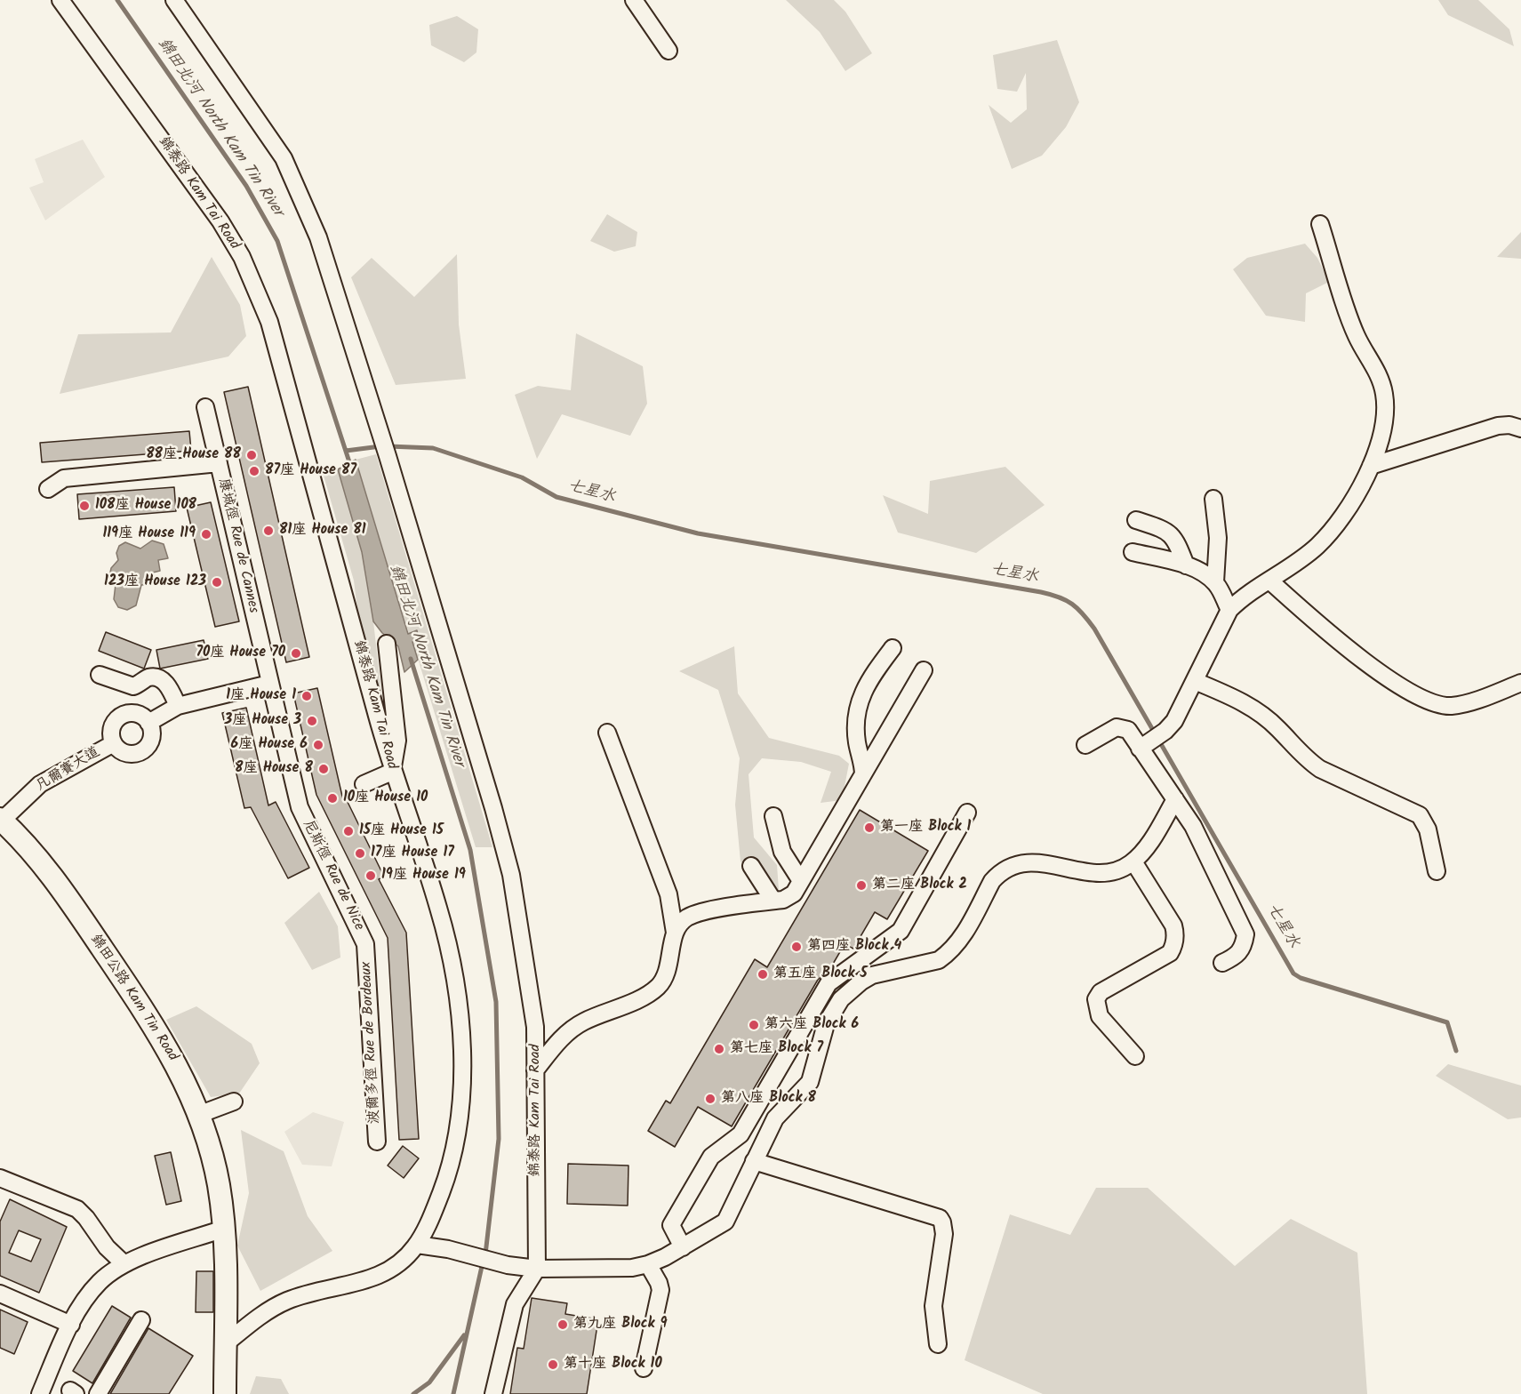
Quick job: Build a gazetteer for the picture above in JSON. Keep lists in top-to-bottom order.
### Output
{
  "streets": {
    "main road": ["錦田公路 Kam Tin Road"],
    "street": [
      "錦泰路 Kam Tai Road",
      "康城徑 Rue de Cannes",
      "凡爾賽大道",
      "尼斯徑 Rue de Nice",
      "波爾多徑 Rue de Bordeaux"
    ]
  },
  "crossings": [
    ["錦泰路 Kam Tai Road", "錦田公路 Kam Tin Road"],
    ["康城徑 Rue de Cannes", "尼斯徑 Rue de Nice"],
    ["凡爾賽大道", "錦田公路 Kam Tin Road"],
    ["尼斯徑 Rue de Nice", "波爾多徑 Rue de Bordeaux"]
  ],
  "water": ["錦田北河 North Kam Tin River", "七星水"],
  "places": [
    "88座 House 88",
    "87座 House 87",
    "108座 House 108",
    "81座 House 81",
    "119座 House 119",
    "123座 House 123",
    "70座 House 70",
    "1座 House 1",
    "3座 House 3",
    "6座 House 6",
    "8座 House 8",
    "10座 House 10",
    "第一座 Block 1",
    "15座 House 15",
    "17座 House 17",
    "19座 House 19",
    "第二座 Block 2",
    "第四座 Block 4",
    "第五座 Block 5",
    "第六座 Block 6",
    "第七座 Block 7",
    "第八座 Block 8",
    "第九座 Block 9",
    "第十座 Block 10"
  ]
}
